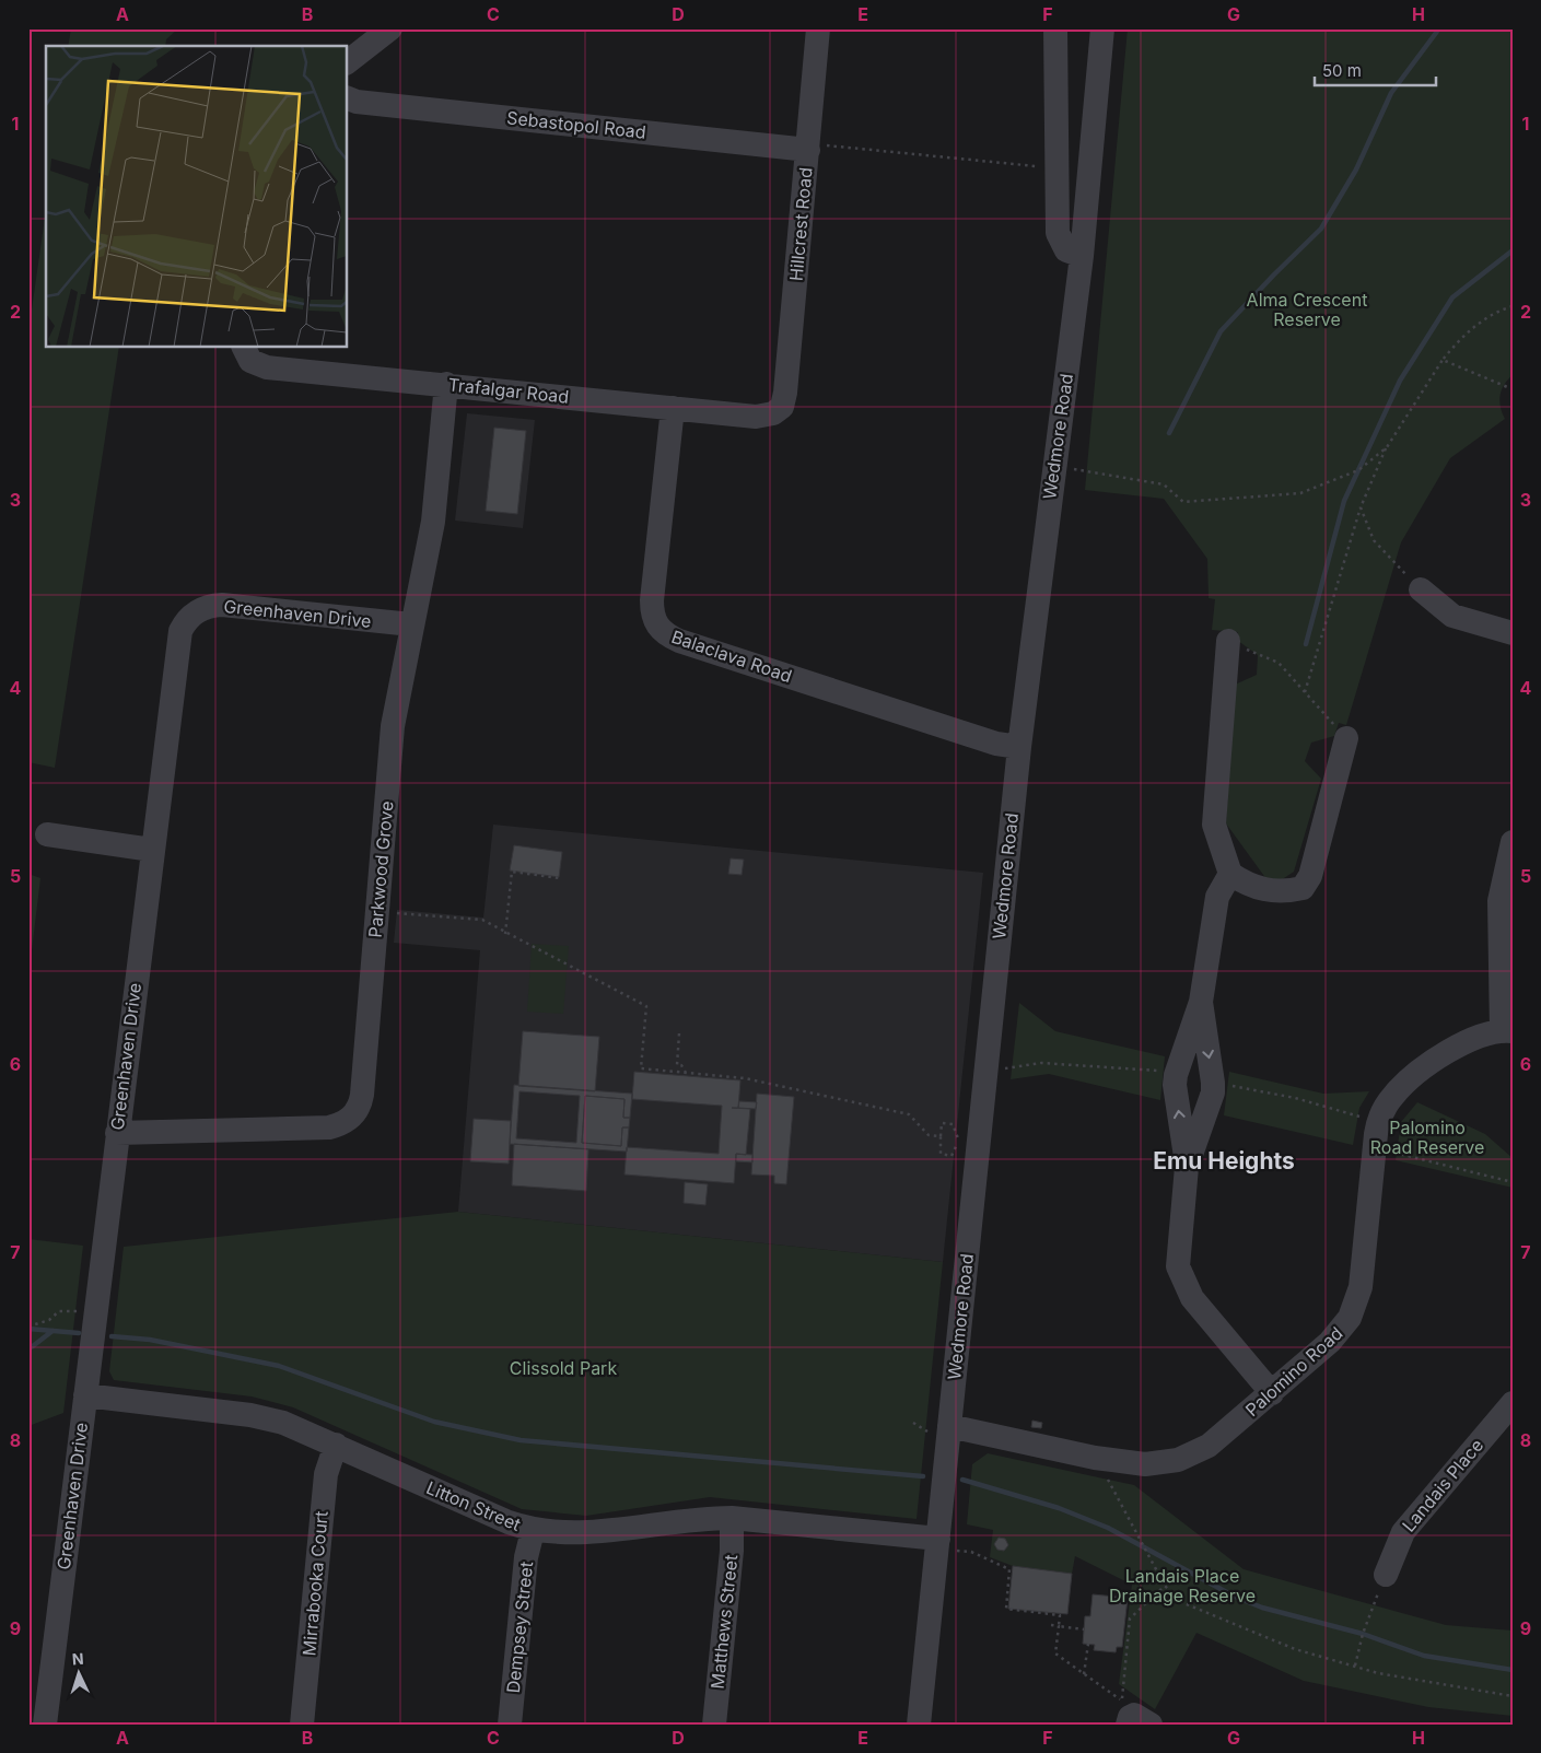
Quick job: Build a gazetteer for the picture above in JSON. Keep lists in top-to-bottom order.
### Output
{
  "streets": {
    "street": [
      "Sebastopol Road",
      "Hillcrest Road",
      "Trafalgar Road",
      "Wedmore Road",
      "Greenhaven Drive",
      "Balaclava Road",
      "Parkwood Grove",
      "Palomino Road",
      "Landais Place",
      "Litton Street",
      "Mirrabooka Court",
      "Matthews Street",
      "Dempsey Street"
    ]
  },
  "crossings": [
    ["Sebastopol Road", "Hillcrest Road"],
    ["Hillcrest Road", "Trafalgar Road"],
    ["Trafalgar Road", "Balaclava Road"],
    ["Trafalgar Road", "Parkwood Grove"],
    ["Wedmore Road", "Balaclava Road"],
    ["Wedmore Road", "Palomino Road"],
    ["Wedmore Road", "Litton Street"],
    ["Greenhaven Drive", "Parkwood Grove"],
    ["Greenhaven Drive", "Litton Street"],
    ["Litton Street", "Mirrabooka Court"],
    ["Litton Street", "Matthews Street"],
    ["Litton Street", "Dempsey Street"]
  ],
  "districts": ["Emu Heights"],
  "parks": [
    "Alma Crescent Reserve",
    "Palomino Road Reserve",
    "Clissold Park",
    "Landais Place Drainage Reserve"
  ],
  "scale_bar": "50 m",
  "north": "top",
  "grid": {
    "columns": [
      "A",
      "B",
      "C",
      "D",
      "E",
      "F",
      "G",
      "H"
    ],
    "rows": [
      "1",
      "2",
      "3",
      "4",
      "5",
      "6",
      "7",
      "8",
      "9"
    ]
  }
}
